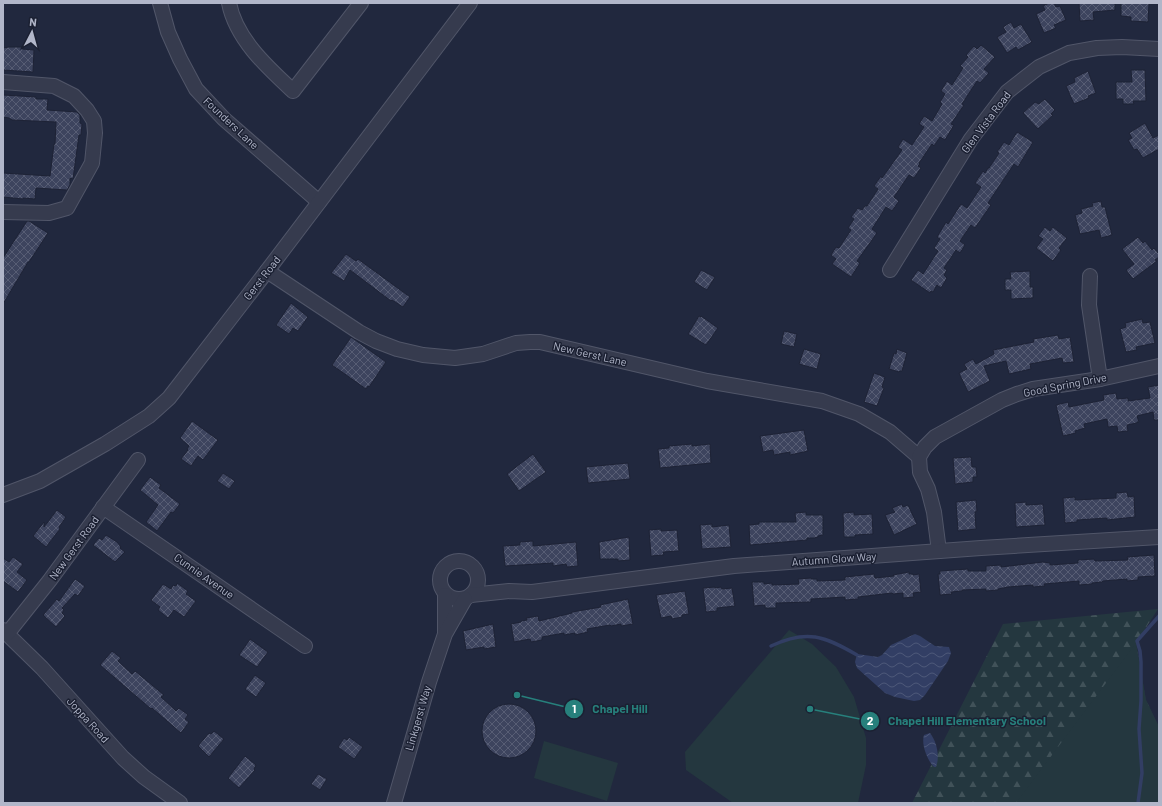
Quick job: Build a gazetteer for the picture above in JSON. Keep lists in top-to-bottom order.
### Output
{
  "streets": {
    "street": [
      "Glen Vista Road",
      "Founders Lane",
      "Gerst Road",
      "New Gerst Lane",
      "Good Spring Drive",
      "New Gerst Road",
      "Autumn Glow Way",
      "Cunnie Avenue",
      "Linkgerst Way",
      "Joppa Road"
    ]
  },
  "crossings": [
    ["Founders Lane", "Gerst Road"],
    ["Gerst Road", "New Gerst Lane"],
    ["New Gerst Lane", "Good Spring Drive"],
    ["New Gerst Road", "Cunnie Avenue"],
    ["New Gerst Road", "Joppa Road"],
    ["Autumn Glow Way", "Linkgerst Way"]
  ],
  "places": ["Chapel Hill", "Chapel Hill Elementary School"],
  "north": "top"
}
